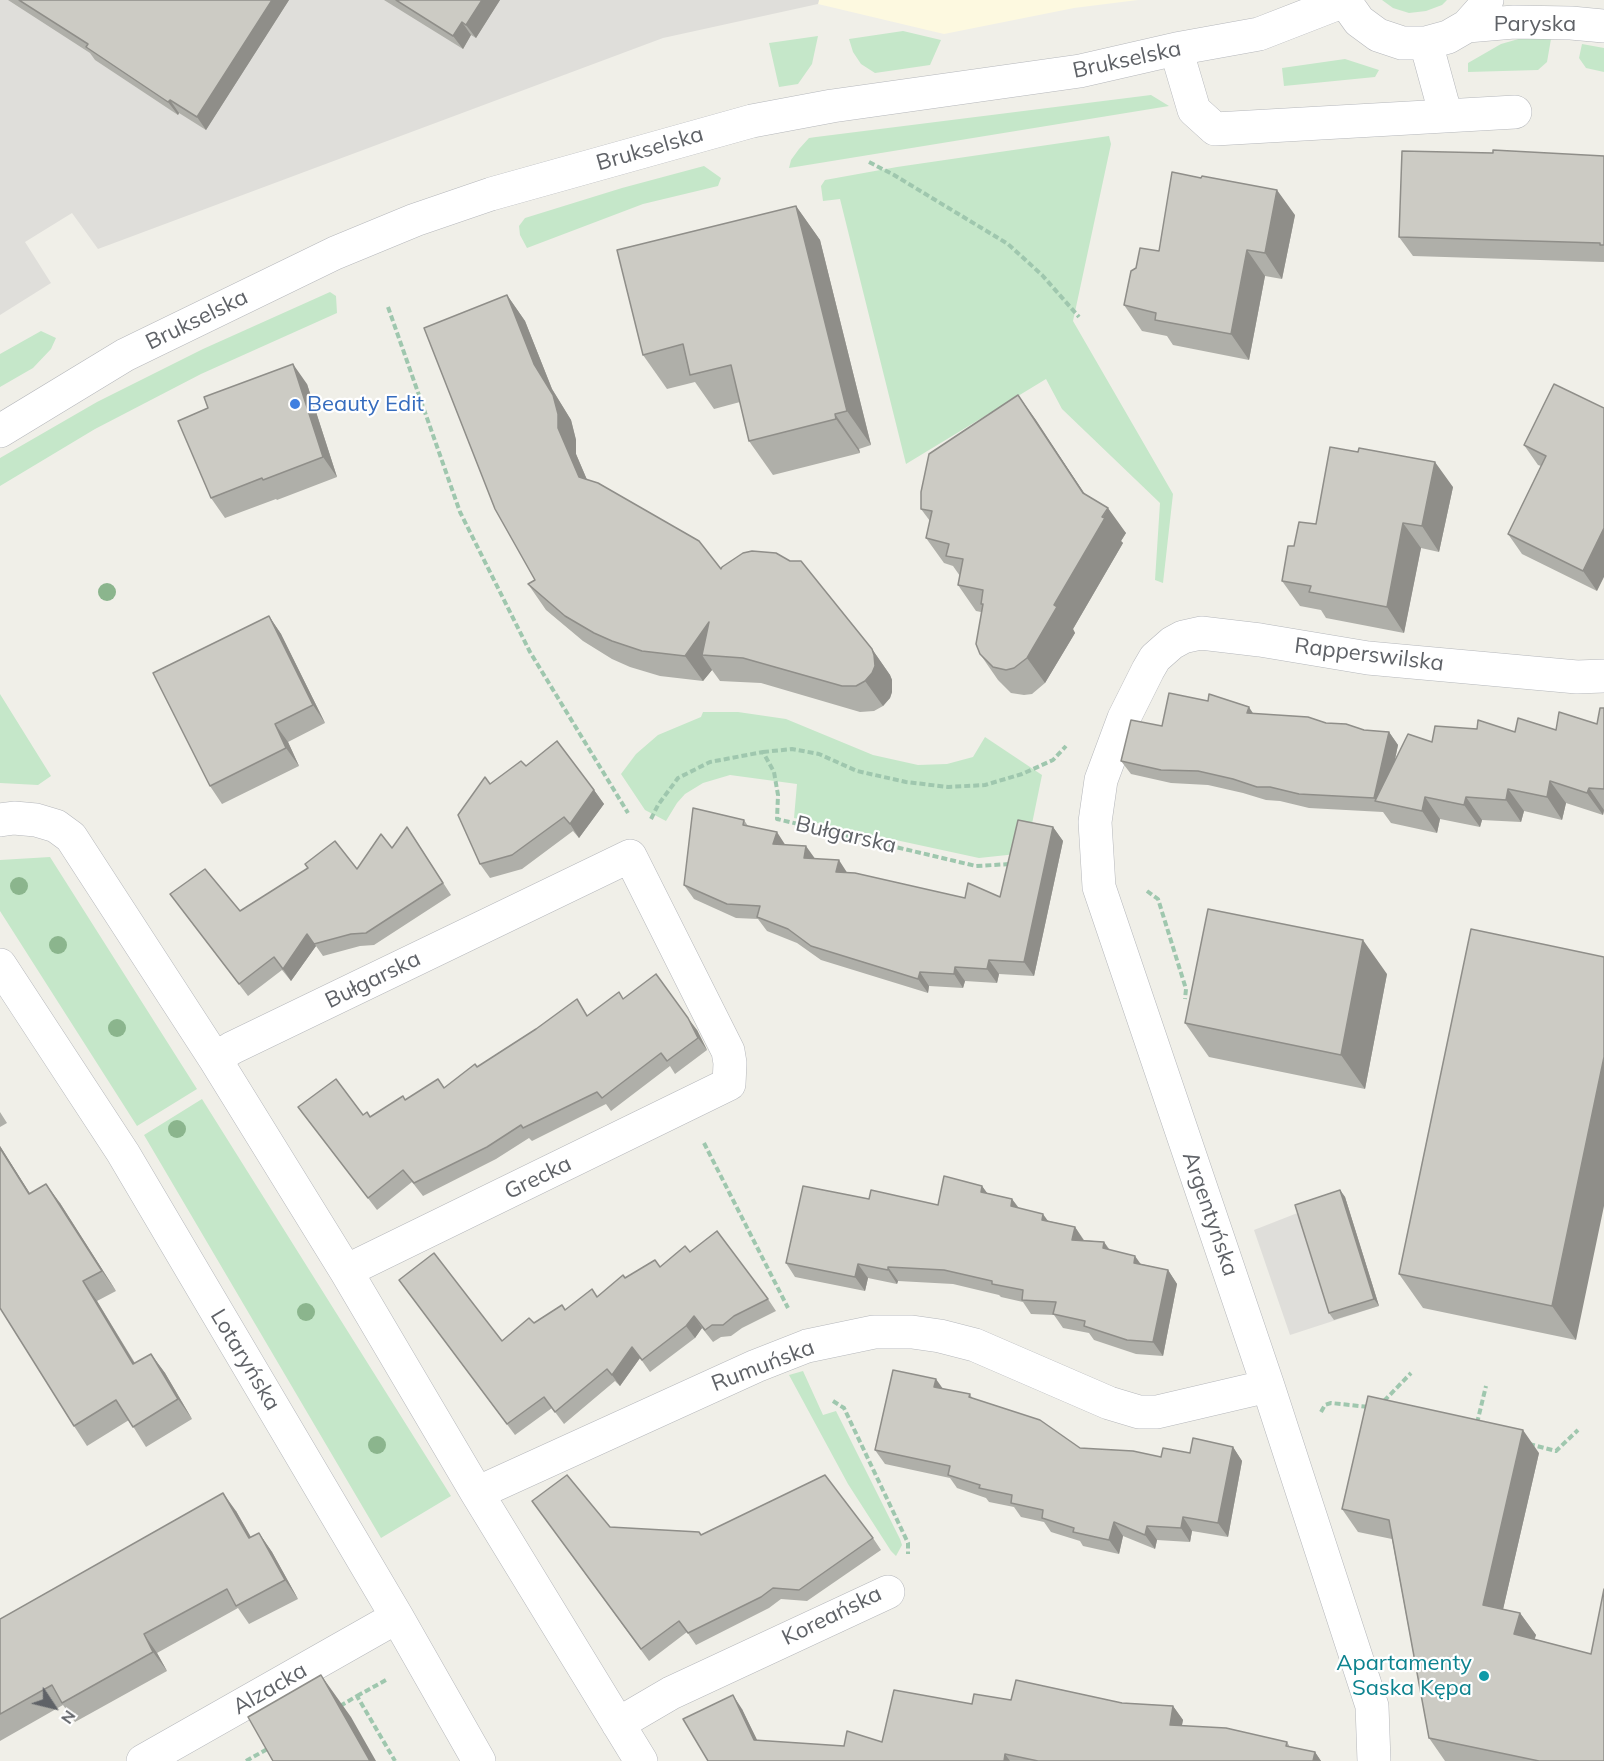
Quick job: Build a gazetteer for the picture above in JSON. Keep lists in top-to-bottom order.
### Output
{
  "streets": {
    "street": [
      "Paryska",
      "Brukselska",
      "Rapperswilska",
      "Bułgarska",
      "Grecka",
      "Argentyńska",
      "Lotaryńska",
      "Rumuńska",
      "Koreańska",
      "Alzacka"
    ]
  },
  "crossings": [
    ["Rapperswilska", "Argentyńska"],
    ["Bułgarska", "Grecka"],
    ["Argentyńska", "Rumuńska"],
    ["Lotaryńska", "Alzacka"]
  ],
  "places": ["Beauty Edit", "Apartamenty Saska Kępa"],
  "north": "bottom right"
}
